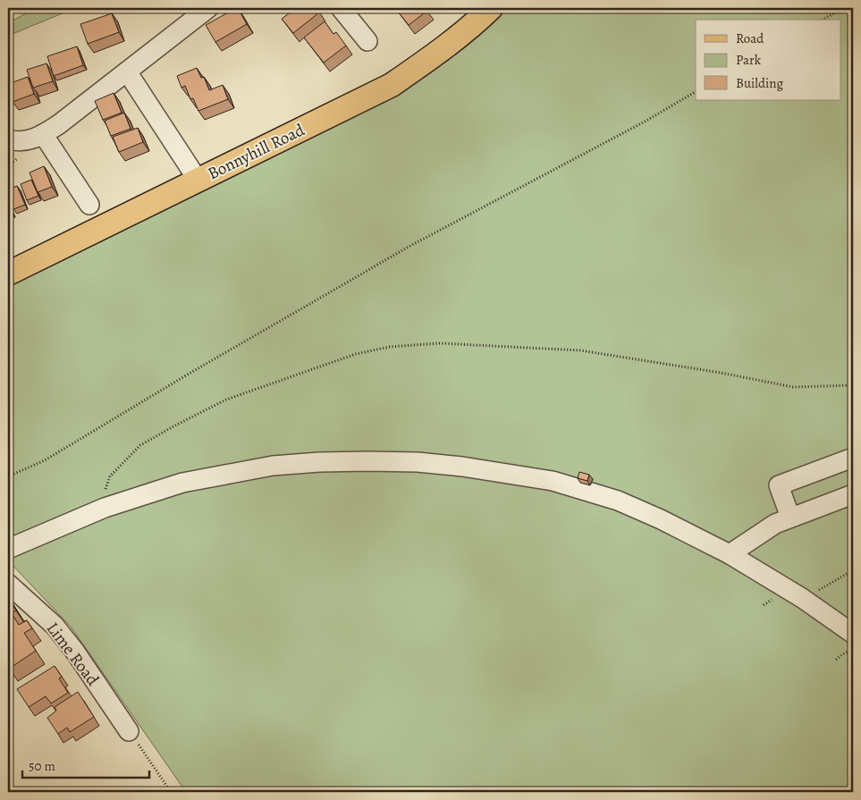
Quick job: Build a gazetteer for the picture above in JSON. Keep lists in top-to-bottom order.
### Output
{
  "streets": {
    "main road": ["Bonnyhill Road"],
    "street": ["Lime Road"]
  },
  "legend": ["Road", "Park", "Building"],
  "scale_bar": "50 m"
}
